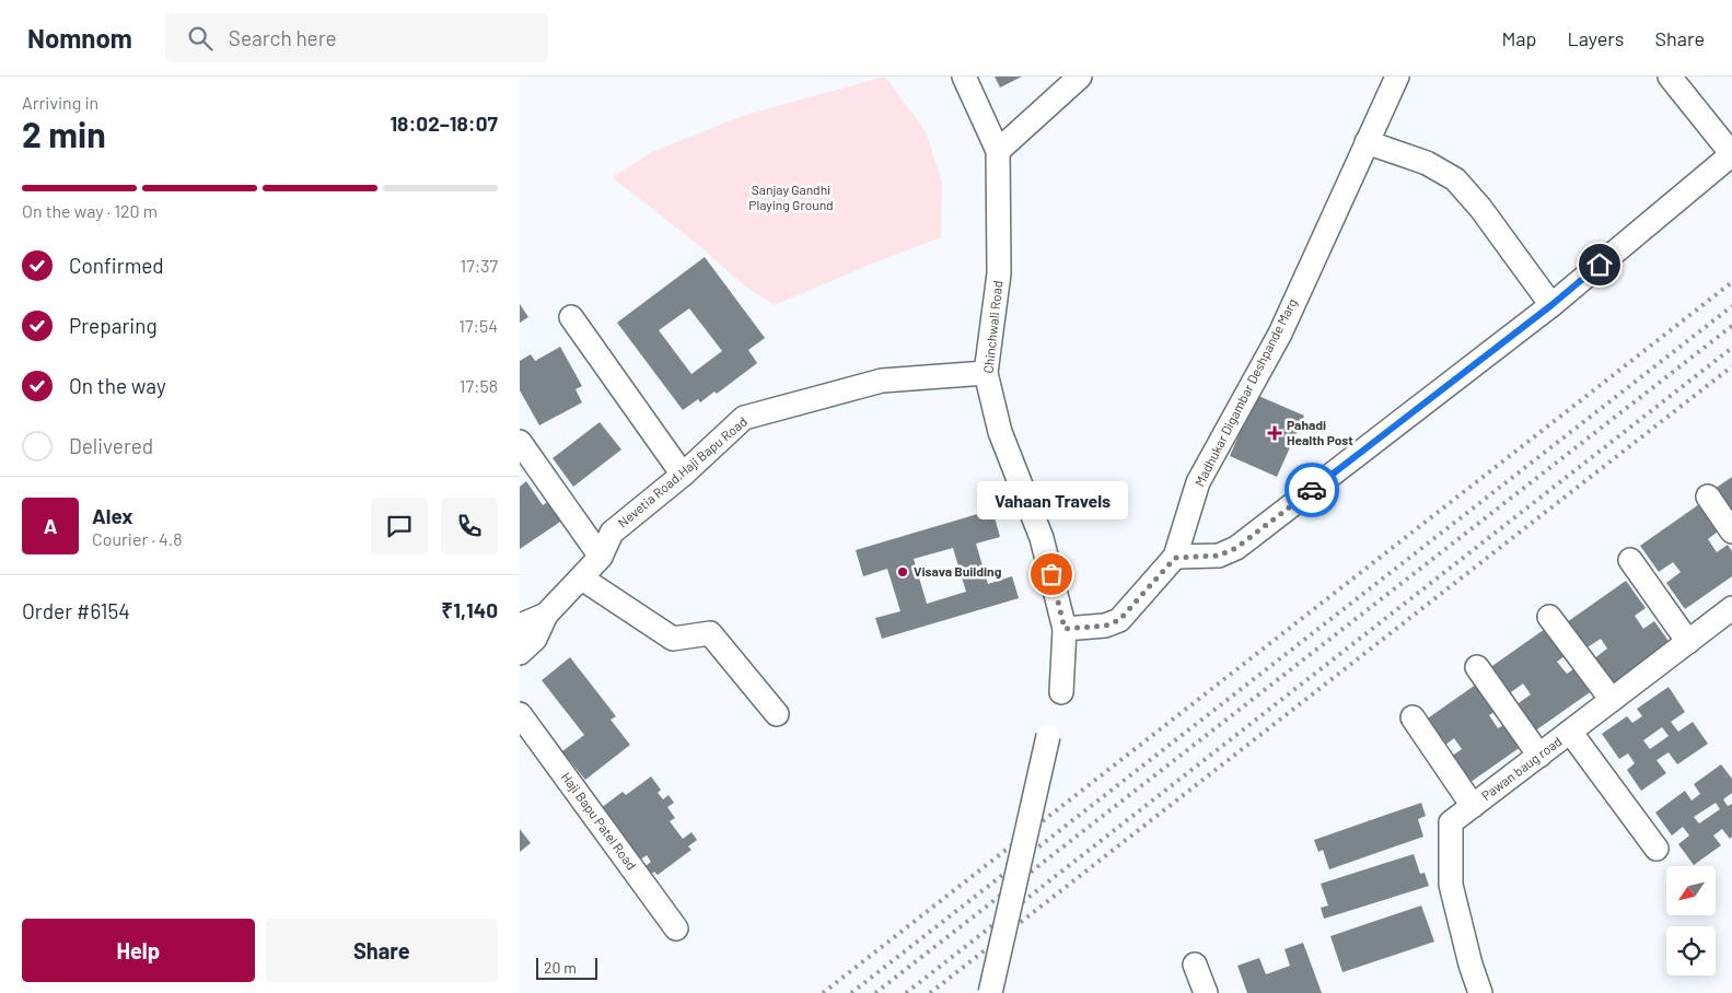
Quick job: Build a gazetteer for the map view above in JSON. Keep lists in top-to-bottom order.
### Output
{
  "streets": {
    "street": [
      "Chinchwali Road",
      "Madhukar Digambar Deshpande Marg",
      "Nevetia Road,Haji Bapu Road",
      "Pawan baug road",
      "Haji Bapu Patel Road"
    ]
  },
  "crossings": [
    ["Chinchwali Road", "Nevetia Road,Haji Bapu Road"]
  ],
  "parks": ["Sanjay Gandhi Playing Ground"],
  "places": {
    "health": ["Pahadi Health Post"],
    "other": ["Visava Building", "Vahaan Travels"]
  },
  "scale_bar": "20 m",
  "north": "bottom left",
  "page": {
    "header": "Nomnom",
    "search": "Search here",
    "nav": ["Map", "Layers", "Share"],
    "heading": ["2 min", "Arriving in", "18:02–18:07"],
    "panel": [
      "Alex",
      "Courier · 4.8",
      "Order #6154",
      "₹1,140"
    ],
    "bar": "On the way · 120 m",
    "list": [
      ["Confirmed", "17:37"],
      ["Preparing", "17:54"],
      ["On the way", "17:58"],
      "Delivered"
    ],
    "bubble": "Vahaan Travels",
    "round": "A",
    "buttons": ["Help", "Share"],
    "scale": "20 m"
  }
}
